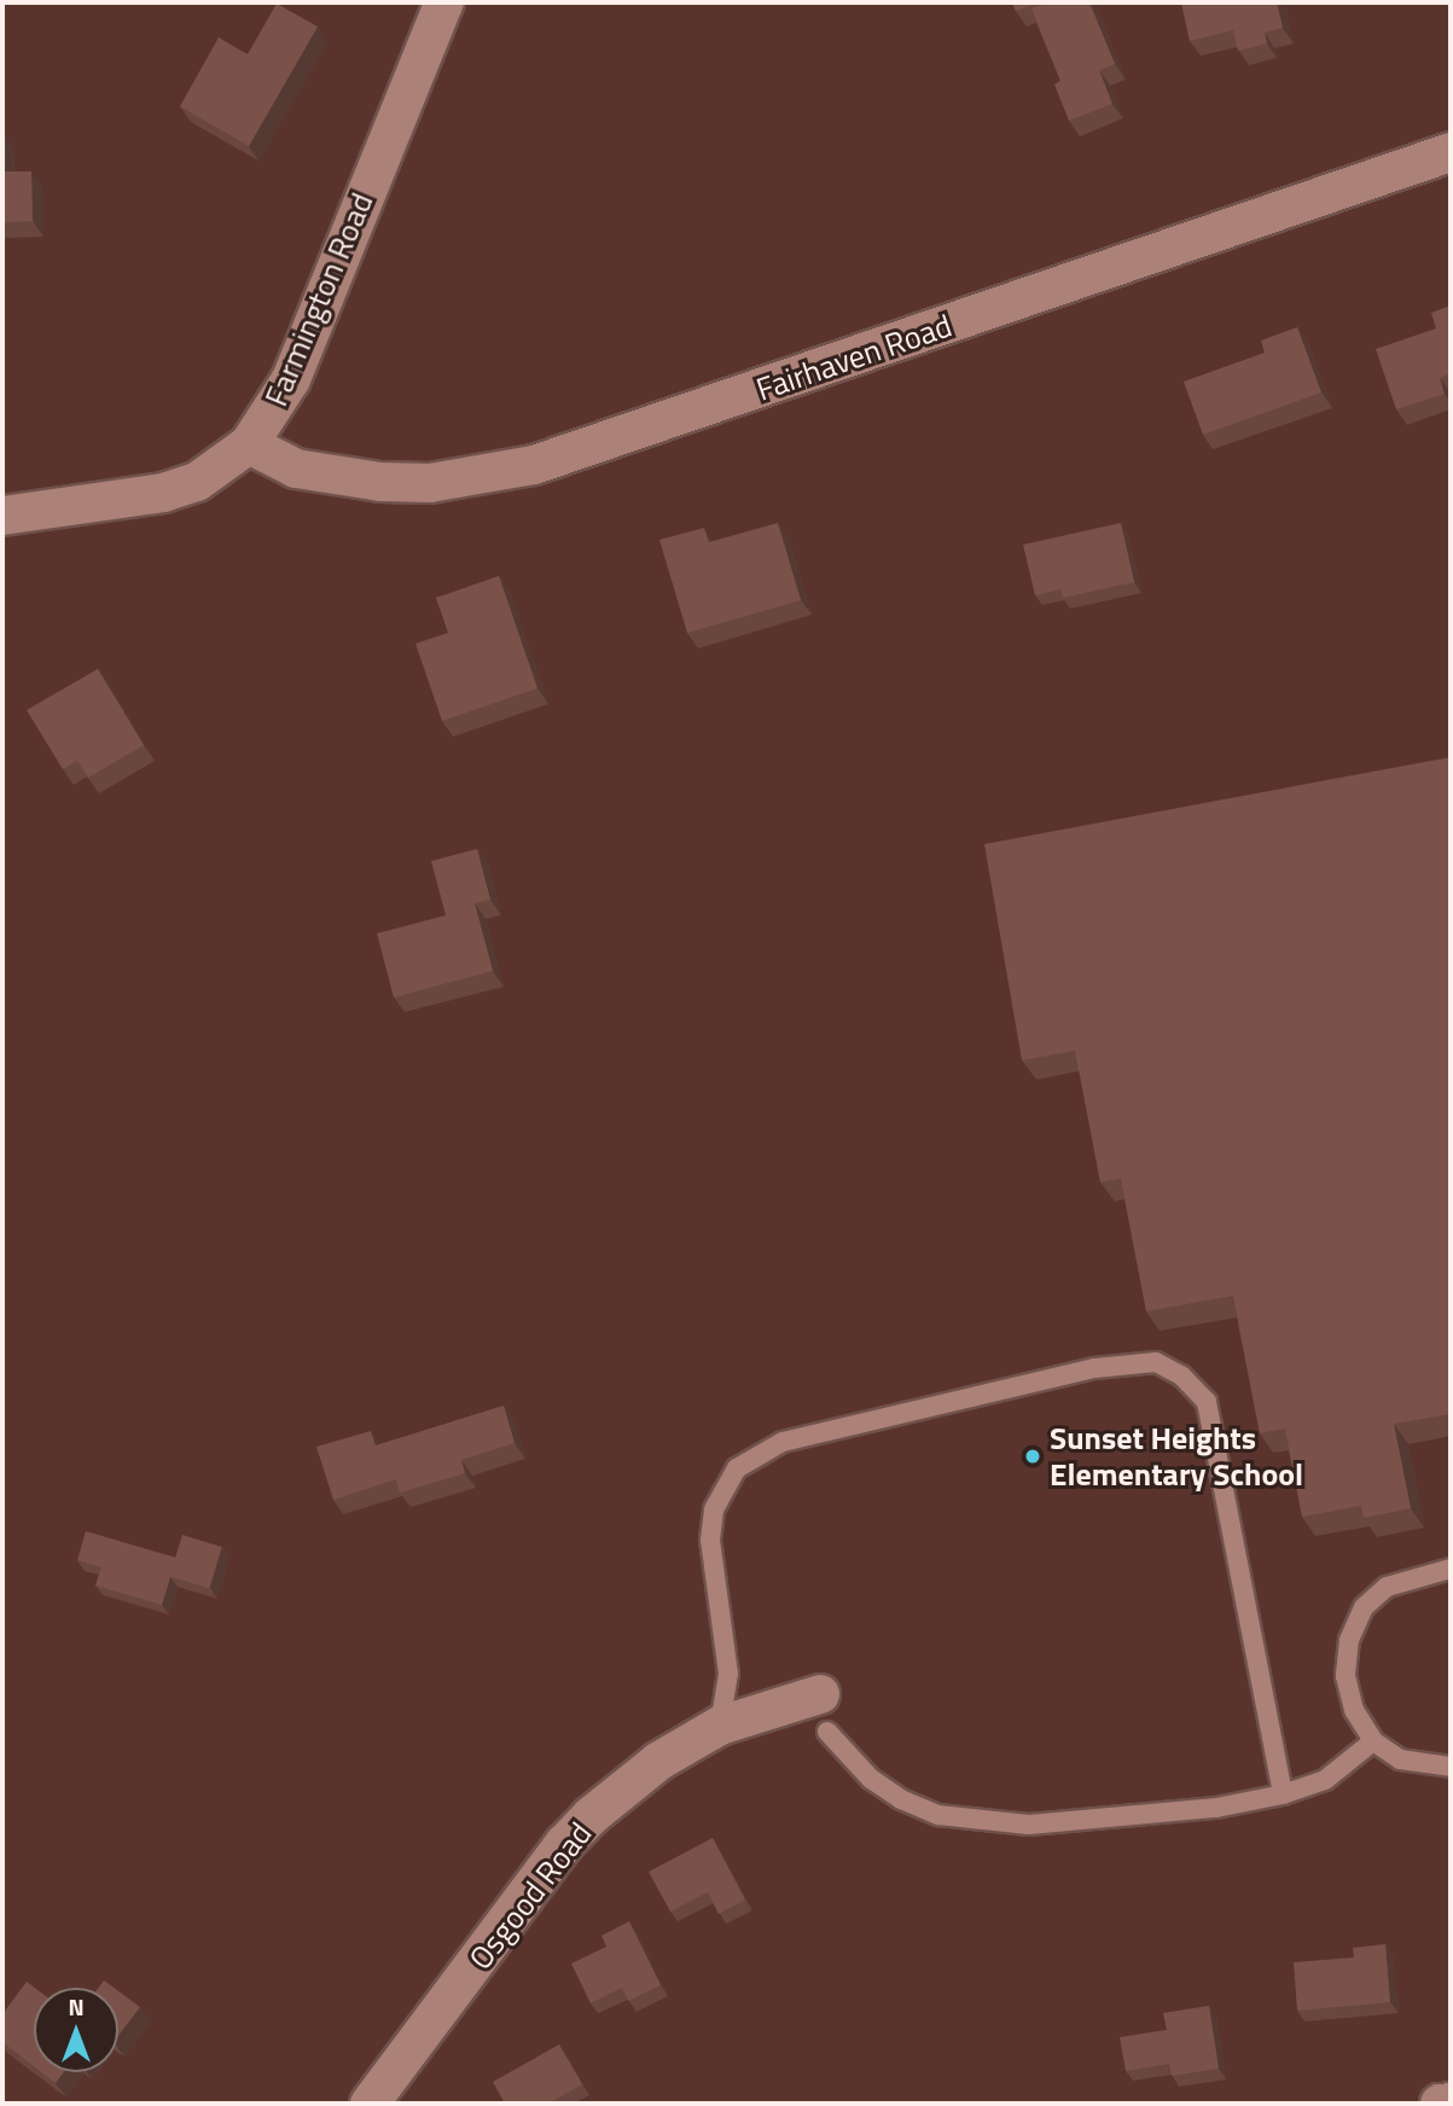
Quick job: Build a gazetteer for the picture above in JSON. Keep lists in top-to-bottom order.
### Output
{
  "streets": {
    "street": ["Farmington Road", "Fairhaven Road", "Osgood Road"]
  },
  "crossings": [
    ["Farmington Road", "Fairhaven Road"]
  ],
  "places": ["Sunset Heights Elementary School"],
  "north": "top"
}
